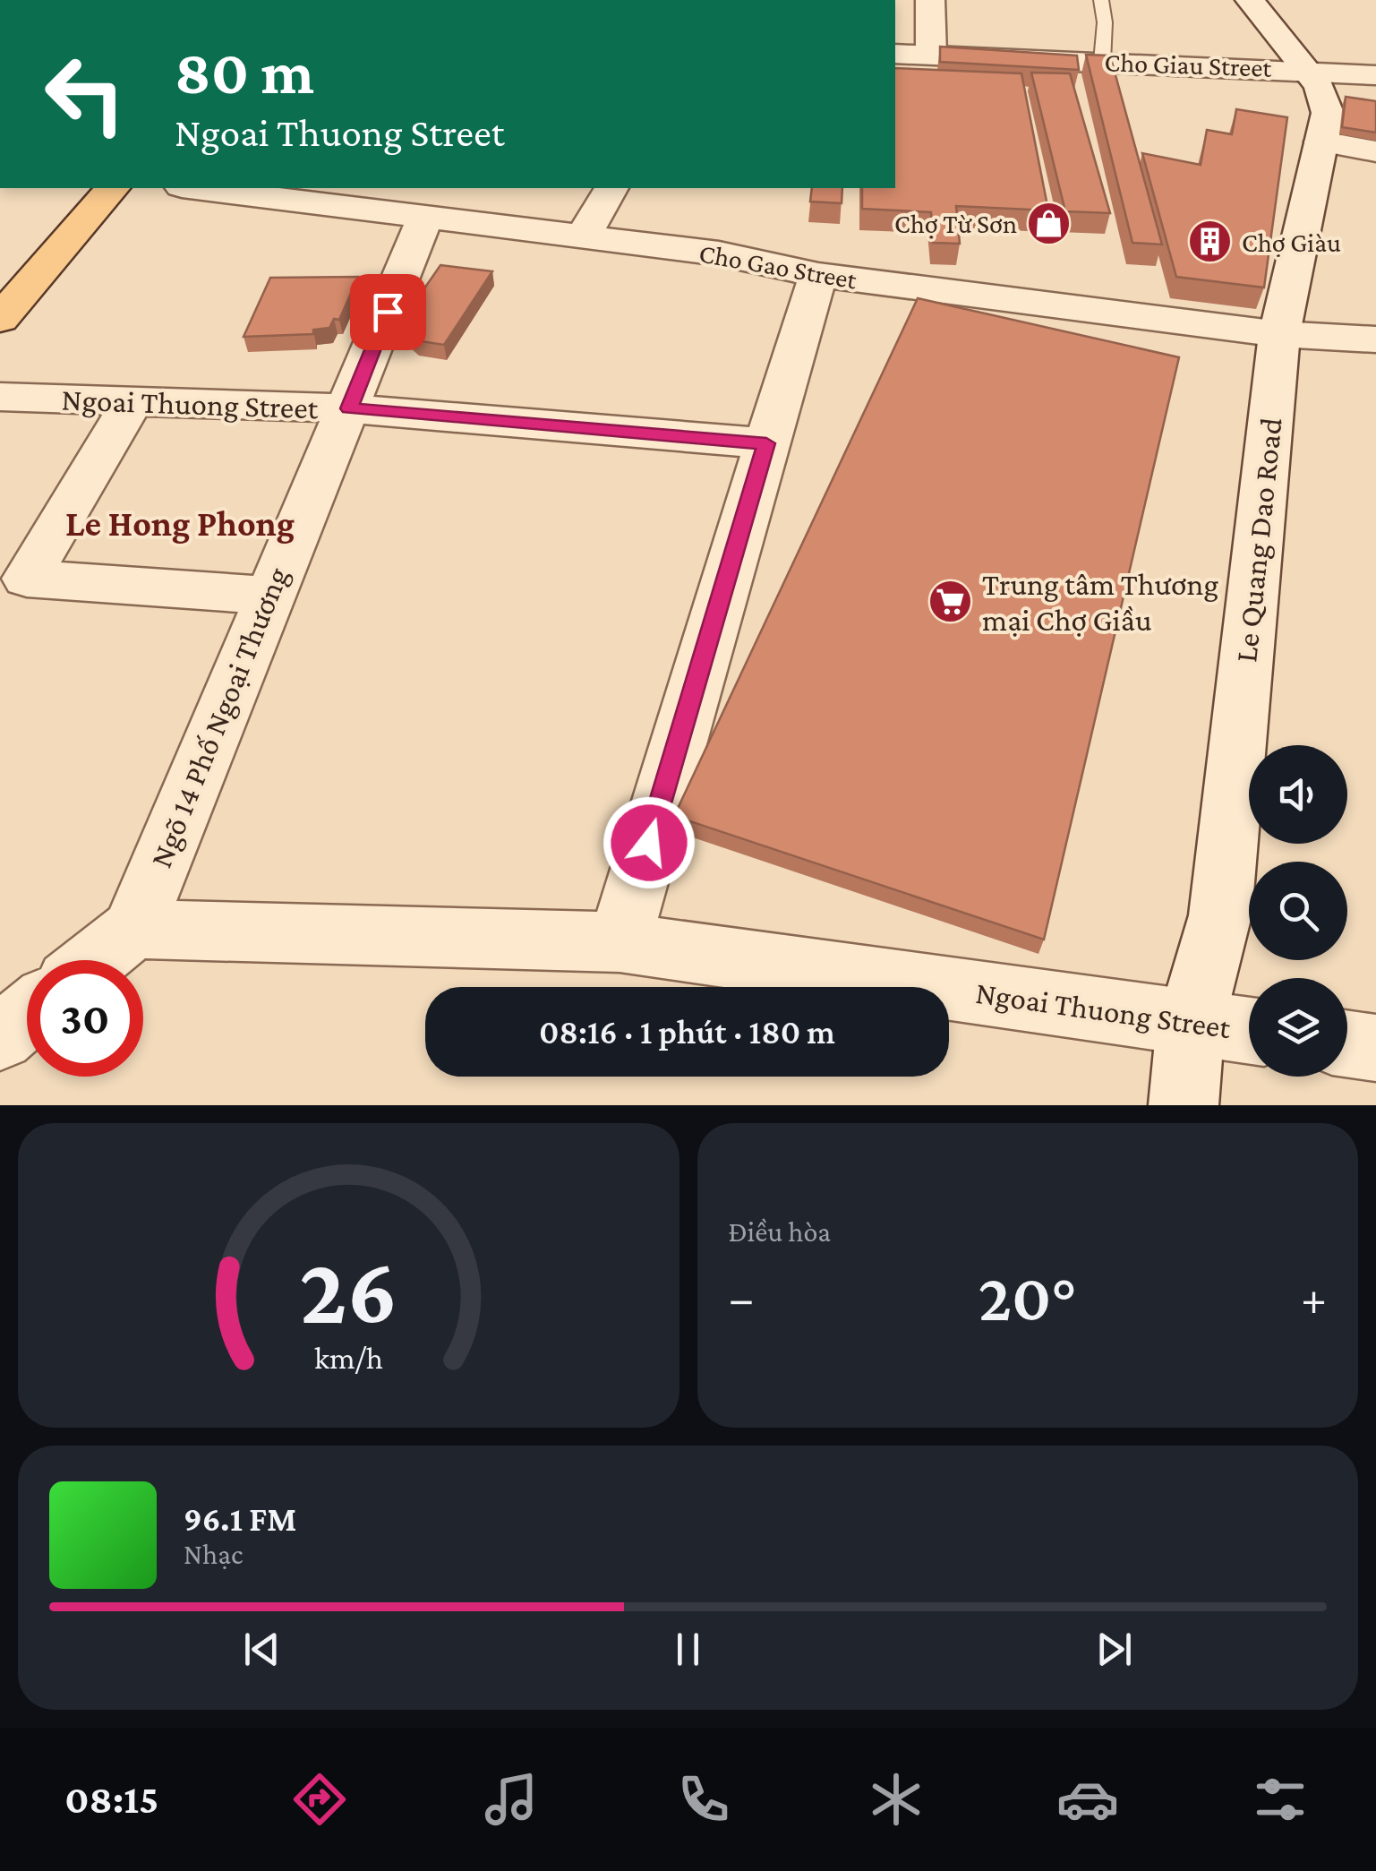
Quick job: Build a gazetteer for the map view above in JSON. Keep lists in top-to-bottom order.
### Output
{
  "streets": {
    "street": [
      "Cho Giau Street",
      "Cho Gao Street",
      "Ngoai Thuong Street",
      "Le Quang Dao Road",
      "Ngõ 14 Phố Ngoại Thương"
    ]
  },
  "crossings": [
    ["Cho Giau Street", "Le Quang Dao Road"],
    ["Cho Gao Street", "Le Quang Dao Road"],
    ["Cho Gao Street", "Ngõ 14 Phố Ngoại Thương"],
    ["Ngoai Thuong Street", "Le Quang Dao Road"],
    ["Ngoai Thuong Street", "Ngõ 14 Phố Ngoại Thương"]
  ],
  "districts": ["Le Hong Phong"],
  "places": {
    "shop": ["Chợ Từ Sơn"],
    "building": ["Chợ Giàu"],
    "supermarket": ["Trung tâm Thương mại Chợ Giầu"]
  },
  "page": {
    "turn": ["80 m", "Ngoai Thuong Street"],
    "limit": "30",
    "trip": "08:16 · 1 phút · 180 m",
    "tile": "Điều hòa",
    "heat": ["−", "20°", "+"],
    "song": ["96.1 FM", "Nhạc"],
    "tabs": "08:15",
    "gauge": ["26", "km/h"]
  }
}
